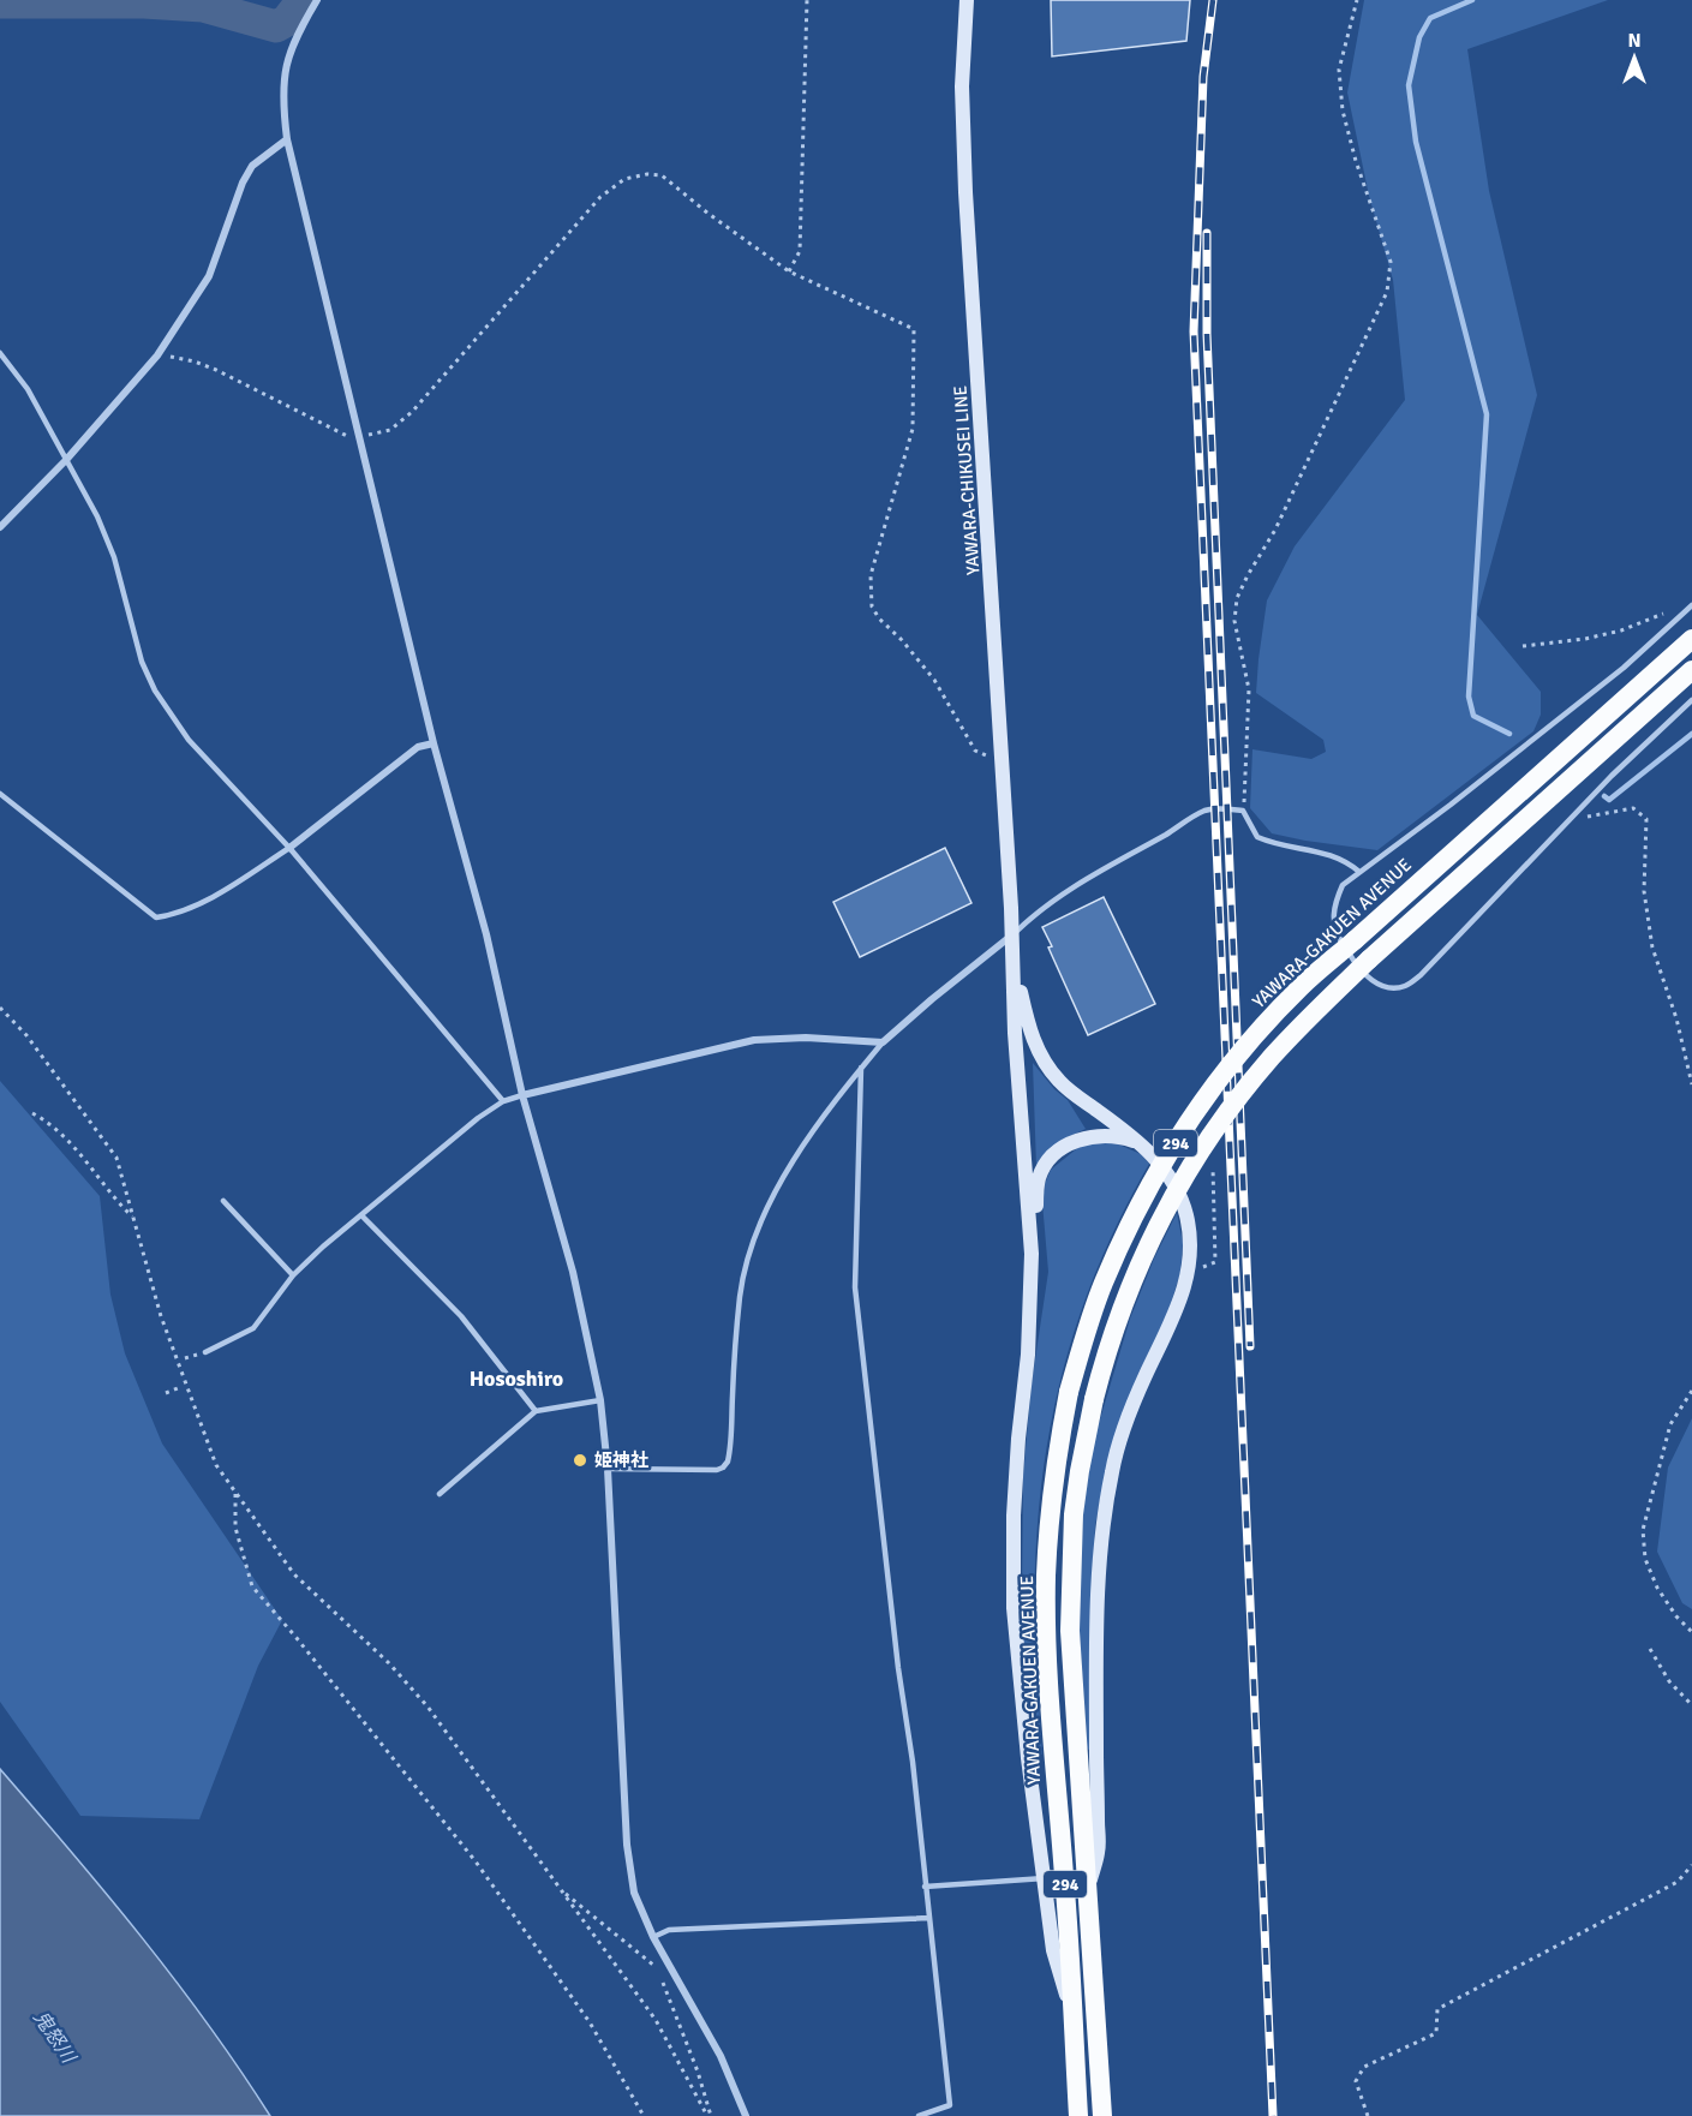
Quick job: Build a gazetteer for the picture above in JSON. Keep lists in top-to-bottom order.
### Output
{
  "streets": {
    "highway": ["YAWARA-GAKUEN AVENUE", "294"],
    "main road": ["YAWARA-CHIKUSEI LINE"]
  },
  "crossings": [
    ["YAWARA-GAKUEN AVENUE", "294"]
  ],
  "districts": ["Hososhiro"],
  "water": ["鬼怒川"],
  "places": ["姫神社"],
  "north": "top"
}
